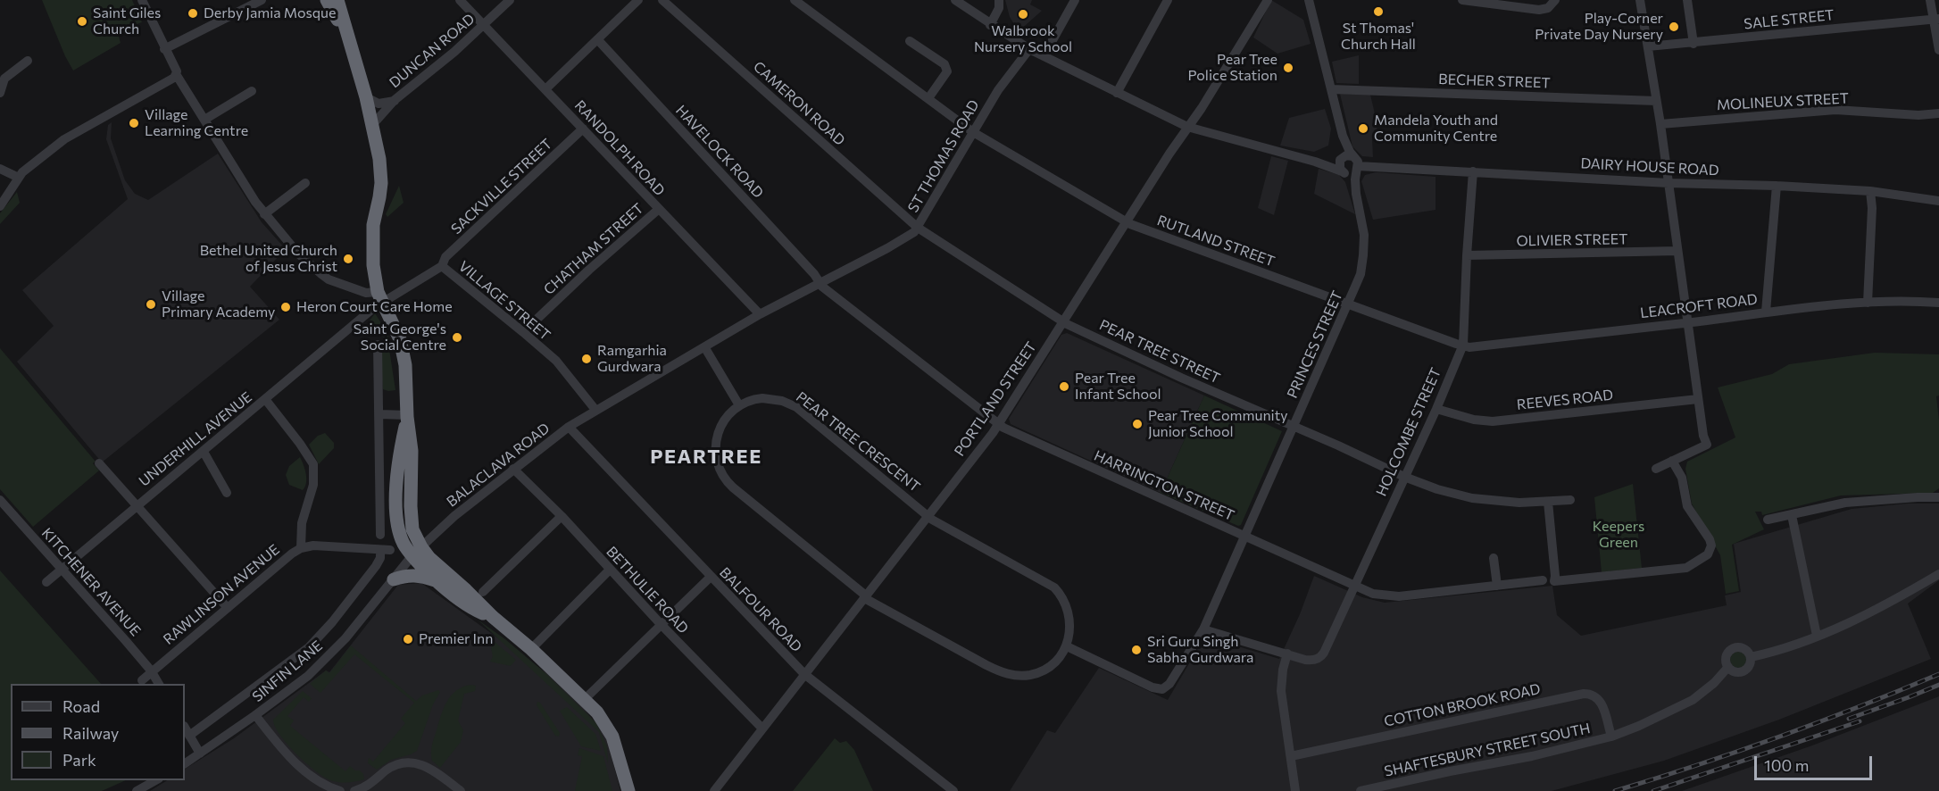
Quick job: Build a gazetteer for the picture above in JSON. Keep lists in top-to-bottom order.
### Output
{
  "streets": {
    "street": [
      "SALE STREET",
      "DUNCAN ROAD",
      "BECHER STREET",
      "MOLINEUX STREET",
      "CAMERON ROAD",
      "RANDOLPH ROAD",
      "HAVELOCK ROAD",
      "ST THOMAS ROAD",
      "DAIRY HOUSE ROAD",
      "SACKVILLE STREET",
      "OLIVIER STREET",
      "RUTLAND STREET",
      "CHATHAM STREET",
      "VILLAGE STREET",
      "LEACROFT ROAD",
      "PRINCES STREET",
      "PEAR TREE STREET",
      "PORTLAND STREET",
      "REEVES ROAD",
      "HOLCOMBE STREET",
      "UNDERHILL AVENUE",
      "PEAR TREE CRESCENT",
      "BALACLAVA ROAD",
      "HARRINGTON STREET",
      "KITCHENER AVENUE",
      "BETHULIE ROAD",
      "RAWLINSON AVENUE",
      "BALFOUR ROAD",
      "SINFIN LANE",
      "COTTON BROOK ROAD",
      "SHAFTESBURY STREET SOUTH"
    ]
  },
  "crossings": [
    ["DUNCAN ROAD", "RANDOLPH ROAD"],
    ["CAMERON ROAD", "ST THOMAS ROAD"],
    ["CAMERON ROAD", "PEAR TREE STREET"],
    ["RANDOLPH ROAD", "ST THOMAS ROAD"],
    ["RANDOLPH ROAD", "SACKVILLE STREET"],
    ["RANDOLPH ROAD", "CHATHAM STREET"],
    ["HAVELOCK ROAD", "ST THOMAS ROAD"],
    ["HAVELOCK ROAD", "HARRINGTON STREET"],
    ["ST THOMAS ROAD", "RUTLAND STREET"],
    ["ST THOMAS ROAD", "VILLAGE STREET"],
    ["ST THOMAS ROAD", "PEAR TREE STREET"],
    ["ST THOMAS ROAD", "BALACLAVA ROAD"],
    ["ST THOMAS ROAD", "HARRINGTON STREET"],
    ["DAIRY HOUSE ROAD", "PRINCES STREET"],
    ["DAIRY HOUSE ROAD", "HOLCOMBE STREET"],
    ["SACKVILLE STREET", "VILLAGE STREET"],
    ["OLIVIER STREET", "HOLCOMBE STREET"],
    ["RUTLAND STREET", "LEACROFT ROAD"],
    ["RUTLAND STREET", "PRINCES STREET"],
    ["RUTLAND STREET", "PORTLAND STREET"],
    ["RUTLAND STREET", "HOLCOMBE STREET"],
    ["CHATHAM STREET", "VILLAGE STREET"],
    ["VILLAGE STREET", "UNDERHILL AVENUE"],
    ["VILLAGE STREET", "BALACLAVA ROAD"],
    ["LEACROFT ROAD", "HOLCOMBE STREET"],
    ["PRINCES STREET", "PEAR TREE STREET"],
    ["PRINCES STREET", "HOLCOMBE STREET"],
    ["PRINCES STREET", "PEAR TREE CRESCENT"],
    ["PRINCES STREET", "HARRINGTON STREET"],
    ["PEAR TREE STREET", "PORTLAND STREET"],
    ["PEAR TREE STREET", "HOLCOMBE STREET"],
    ["PORTLAND STREET", "PEAR TREE CRESCENT"],
    ["PORTLAND STREET", "HARRINGTON STREET"],
    ["PORTLAND STREET", "BETHULIE ROAD"],
    ["PORTLAND STREET", "BALFOUR ROAD"],
    ["REEVES ROAD", "HOLCOMBE STREET"],
    ["HOLCOMBE STREET", "HARRINGTON STREET"],
    ["UNDERHILL AVENUE", "KITCHENER AVENUE"],
    ["BALACLAVA ROAD", "BETHULIE ROAD"],
    ["BALACLAVA ROAD", "BALFOUR ROAD"],
    ["BALACLAVA ROAD", "SINFIN LANE"],
    ["KITCHENER AVENUE", "RAWLINSON AVENUE"],
    ["RAWLINSON AVENUE", "SINFIN LANE"],
    ["COTTON BROOK ROAD", "SHAFTESBURY STREET SOUTH"]
  ],
  "districts": ["PEARTREE"],
  "parks": ["Keepers Green"],
  "places": [
    "St Thomas' Church Hall",
    "Derby Jamia Mosque",
    "Walbrook Nursery School",
    "Saint Giles Church",
    "Play-Corner Private Day Nursery",
    "Pear Tree Police Station",
    "Village Learning Centre",
    "Mandela Youth and Community Centre",
    "Bethel United Church of Jesus Christ",
    "Village Primary Academy",
    "Heron Court Care Home",
    "Saint George's Social Centre",
    "Ramgarhia Gurdwara",
    "Pear Tree Infant School",
    "Pear Tree Community Junior School",
    "Premier Inn",
    "Sri Guru Singh Sabha Gurdwara"
  ],
  "legend": ["Road", "Railway", "Park"],
  "scale_bar": "100 m"
}
